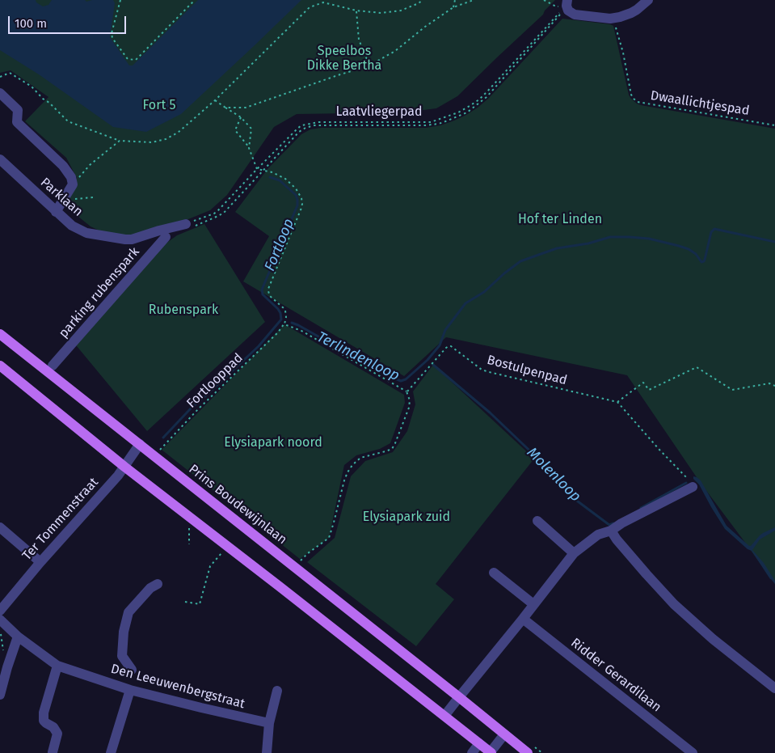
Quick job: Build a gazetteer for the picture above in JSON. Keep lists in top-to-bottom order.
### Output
{
  "streets": {
    "main road": ["Prins Boudewijnlaan"],
    "street": [
      "Parklaan",
      "parking rubenspark",
      "Ter Tommenstraat",
      "Ridder Gerardilaan",
      "Den Leeuwenbergstraat"
    ],
    "path": [
      "Dwaallichtjespad",
      "Laatvliegerpad",
      "Bostulpenpad",
      "Fortlooppad"
    ]
  },
  "crossings": [
    ["Laatvliegerpad", "Parklaan"],
    ["Prins Boudewijnlaan", "Ter Tommenstraat"]
  ],
  "water": ["Fortloop", "Terlindenloop", "Molenloop"],
  "parks": [
    "Speelbos Dikke Bertha",
    "Fort 5",
    "Hof ter Linden",
    "Rubenspark",
    "Elysiapark noord",
    "Elysiapark zuid"
  ],
  "scale_bar": "100 m"
}
